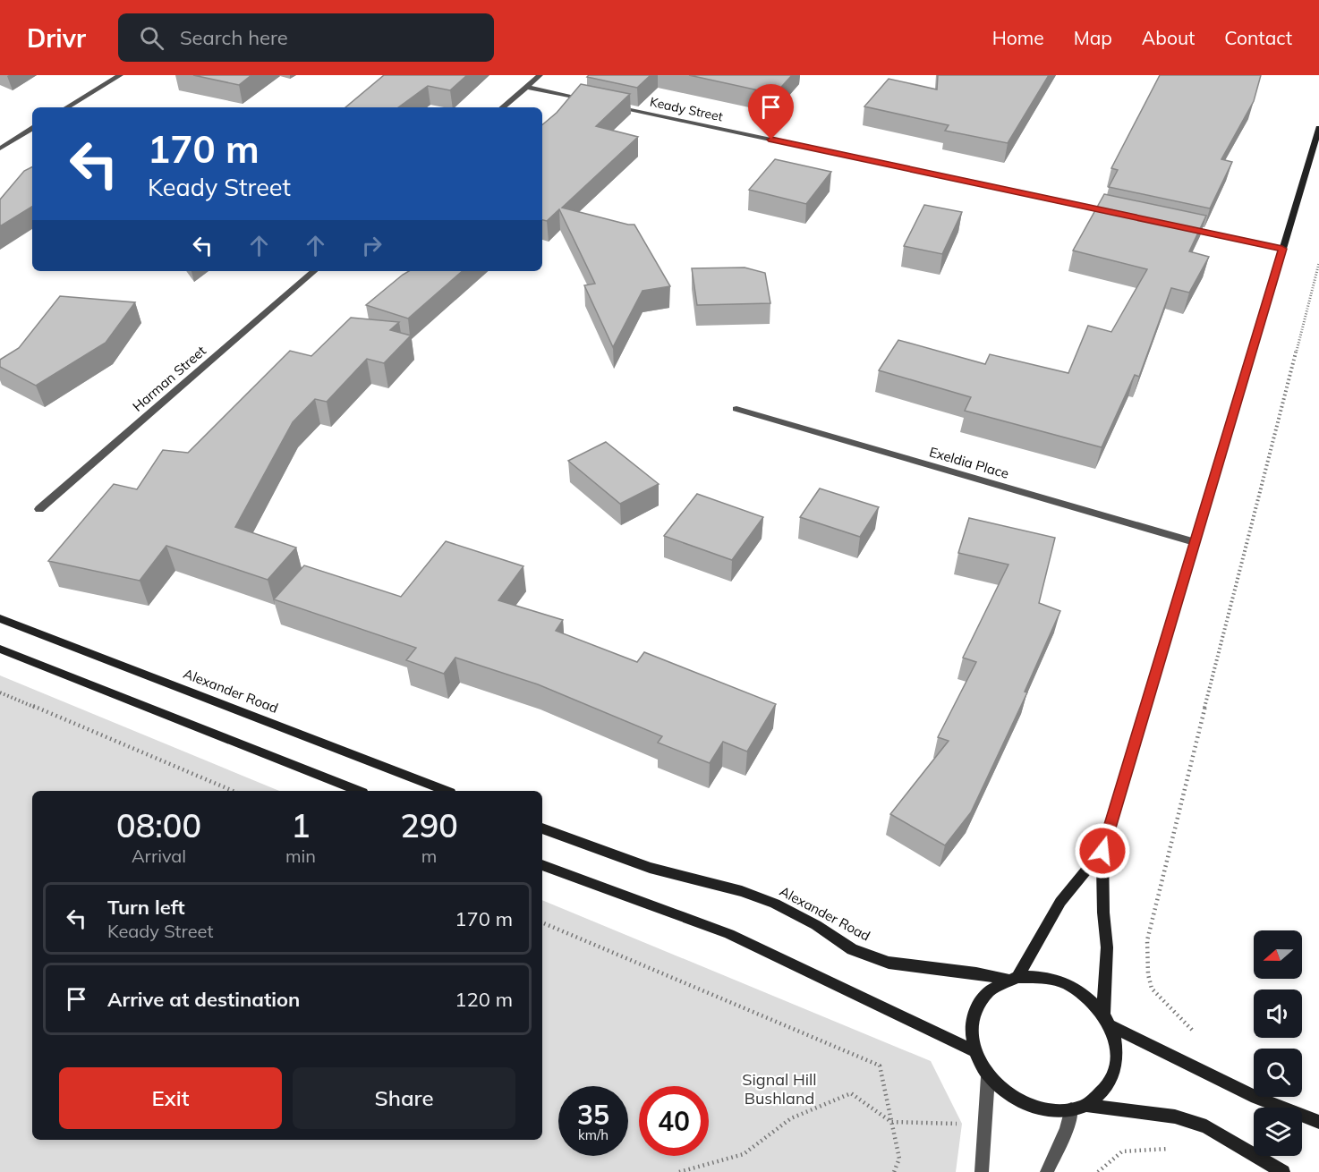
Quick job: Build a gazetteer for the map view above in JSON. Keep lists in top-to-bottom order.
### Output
{
  "streets": {
    "main road": ["Alexander Road"],
    "street": ["Keady Street", "Harman Street", "Exeldia Place"]
  },
  "parks": ["Signal Hill Bushland"],
  "north": "left",
  "page": {
    "header": "Drivr",
    "search": "Search here",
    "nav": [
      "Home",
      "Map",
      "About",
      "Contact"
    ],
    "turn": ["170 m", "Keady Street"],
    "eta": [
      "08:00",
      "Arrival",
      "1",
      "min",
      "290",
      "m"
    ],
    "list": [
      {
        "name": "Turn left",
        "note": "Keady Street",
        "value": "170 m"
      },
      {
        "name": "Arrive at destination",
        "value": "120 m"
      }
    ],
    "buttons": ["Exit", "Share"],
    "speed": "35 km/h",
    "limit": "40"
  }
}
